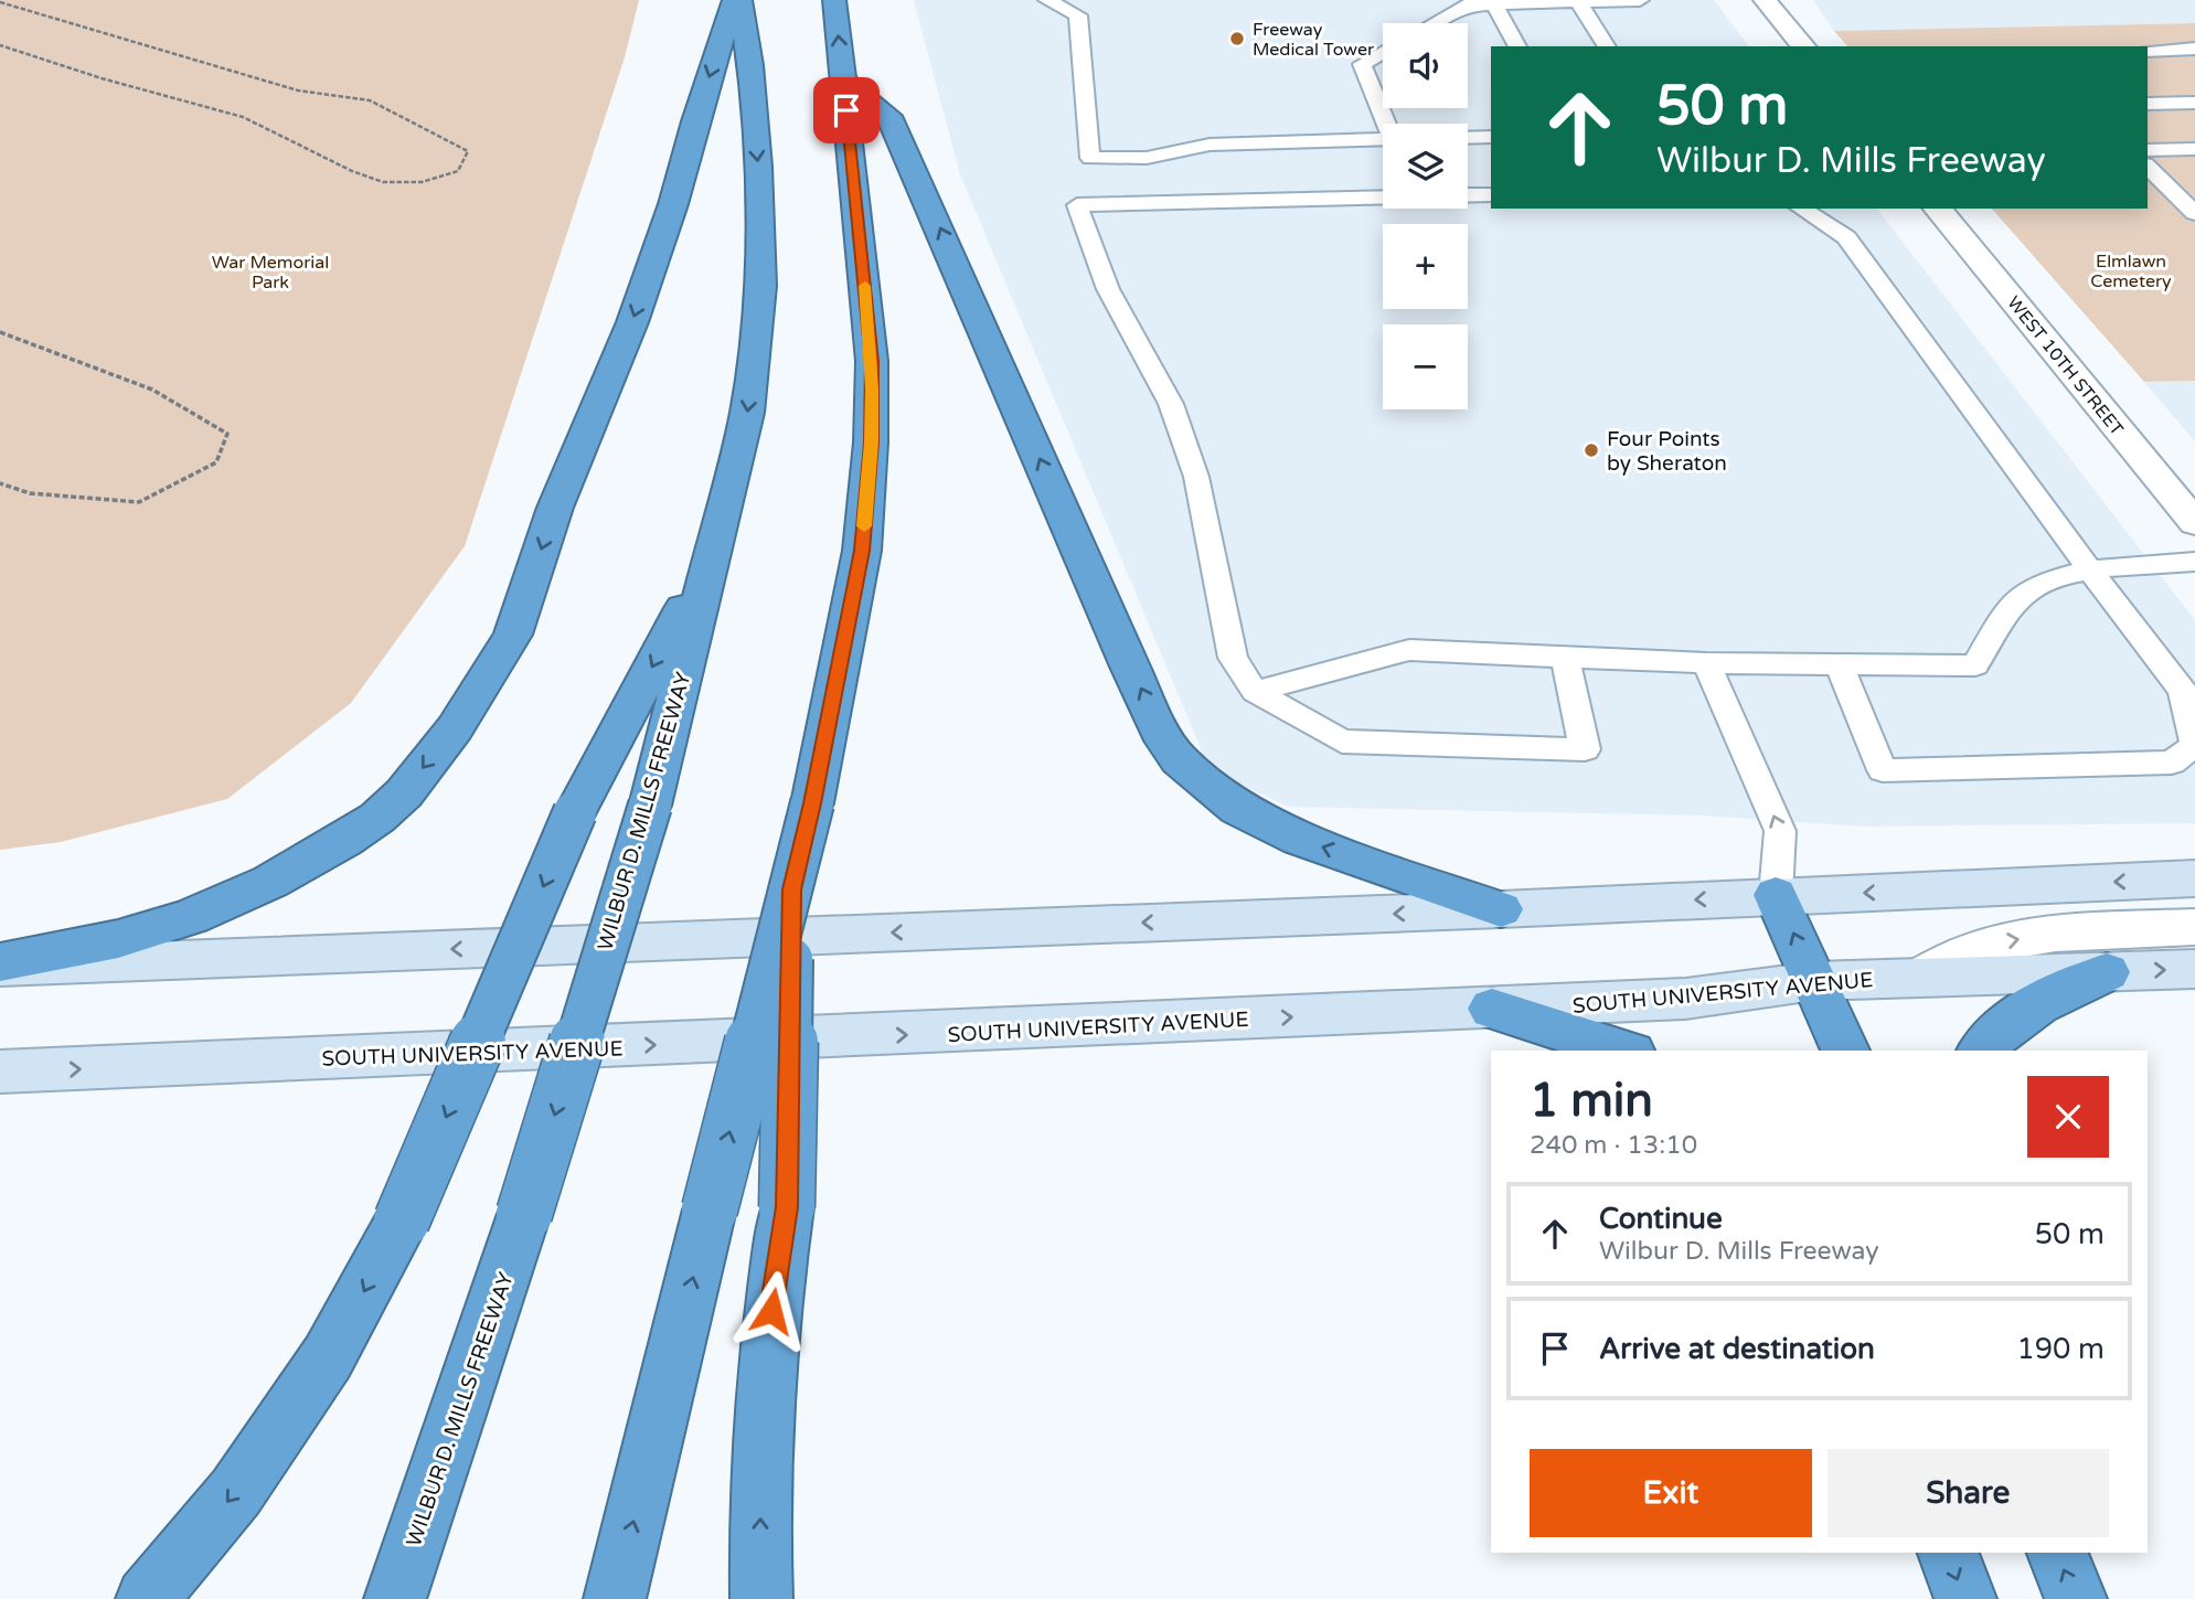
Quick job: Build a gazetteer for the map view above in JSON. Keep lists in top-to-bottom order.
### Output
{
  "streets": {
    "highway": ["WILBUR D. MILLS FREEWAY"],
    "main road": ["SOUTH UNIVERSITY AVENUE"],
    "street": ["WEST 10TH STREET"]
  },
  "parks": ["Elmlawn Cemetery", "War Memorial Park"],
  "places": ["Freeway Medical Tower", "Four Points by Sheraton"],
  "page": {
    "map_buttons": ["+", "−"],
    "turn": ["50 m", "Wilbur D. Mills Freeway"],
    "heading": ["1 min", "240 m · 13:10"],
    "list": [
      {
        "name": "Continue",
        "note": "Wilbur D. Mills Freeway",
        "value": "50 m"
      },
      {
        "name": "Arrive at destination",
        "value": "190 m"
      }
    ],
    "buttons": ["Exit", "Share"]
  }
}
